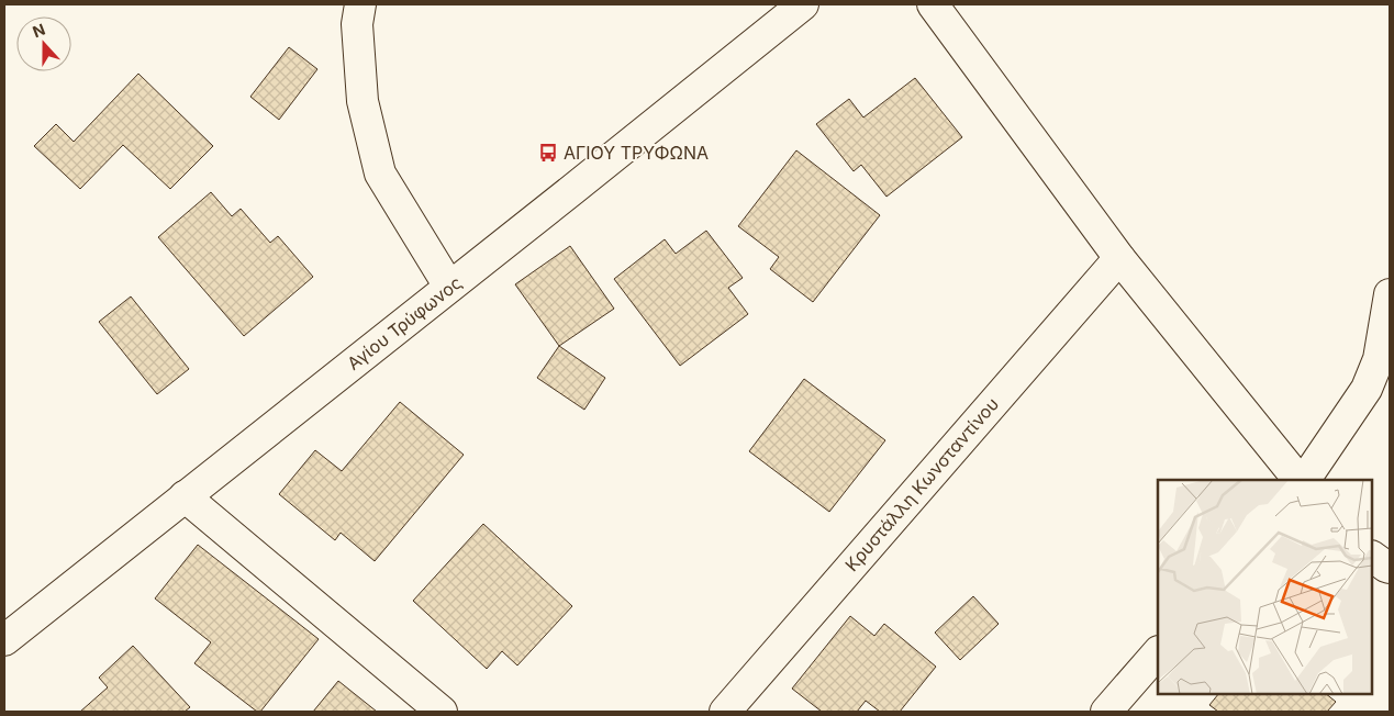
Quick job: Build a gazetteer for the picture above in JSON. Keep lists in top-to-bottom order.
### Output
{
  "streets": {
    "street": ["Αγίου Τρύφωνος", "Κρυστάλλη Κωνσταντίνου"]
  },
  "places": {
    "bus stop": ["ΑΓΙΟΥ ΤΡΥΦΩΝΑ"]
  },
  "north": "top"
}
